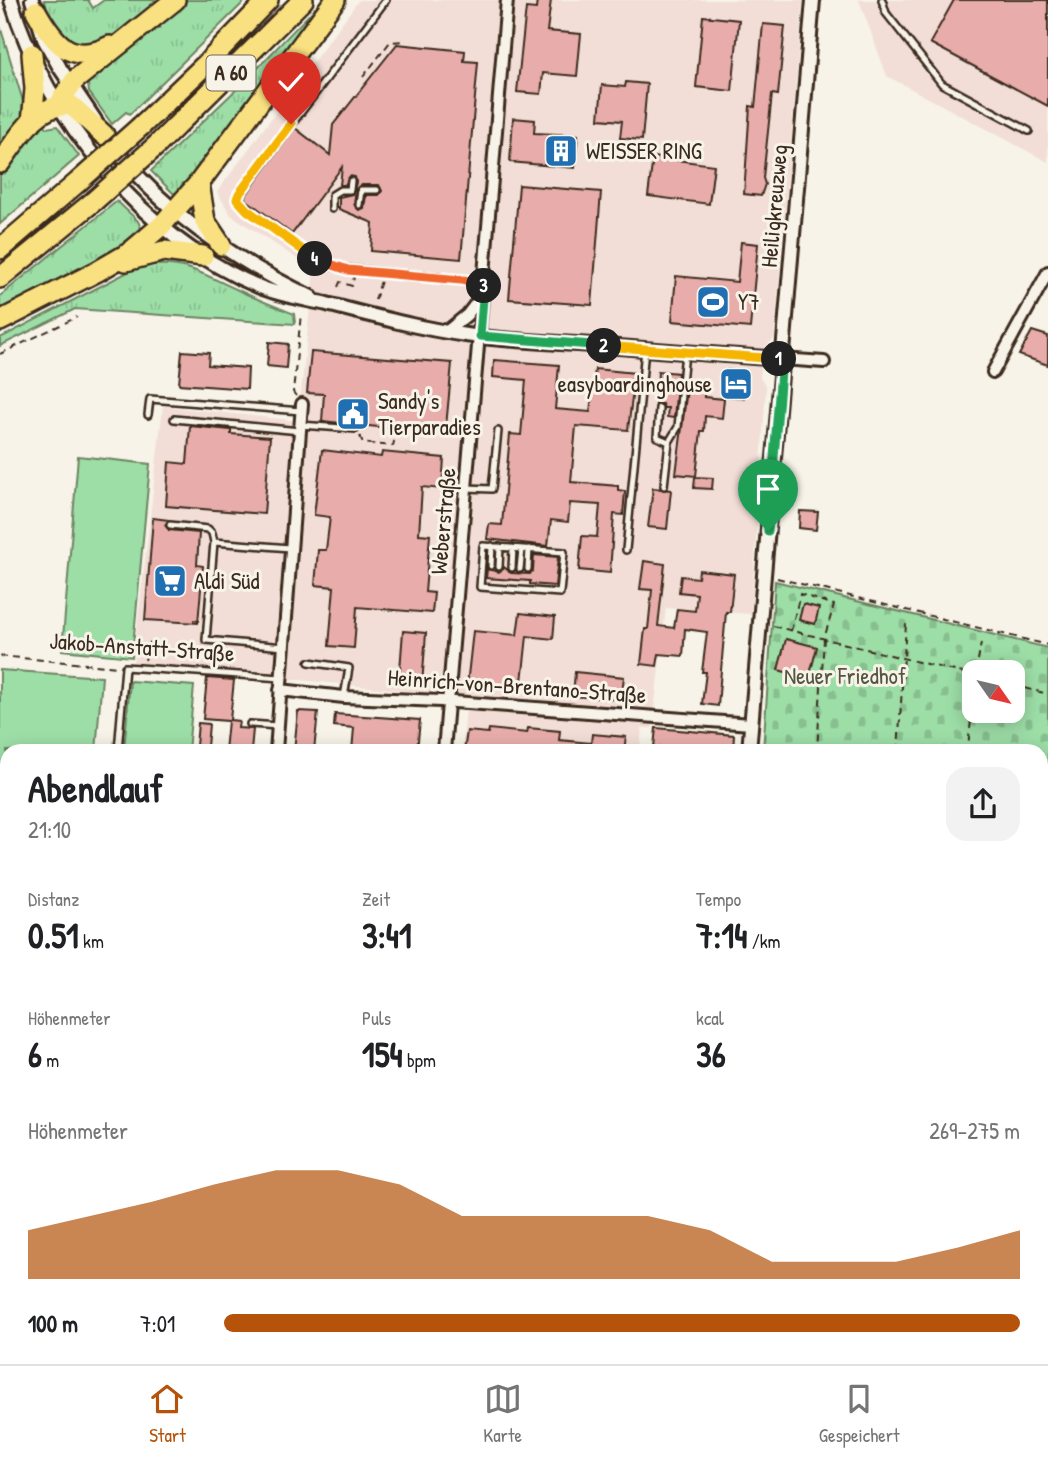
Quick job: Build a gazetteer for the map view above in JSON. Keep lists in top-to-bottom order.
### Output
{
  "streets": {
    "highway": ["A 60"],
    "street": ["Heiligkreuzweg", "Weberstraße", "Heinrich-von-Brentano-Straße"],
    "lane": ["Jakob-Anstatt-Straße"]
  },
  "crossings": [
    ["Heiligkreuzweg", "Heinrich-von-Brentano-Straße"],
    ["Weberstraße", "Heinrich-von-Brentano-Straße"]
  ],
  "parks": ["Neuer Friedhof"],
  "places": {
    "building": ["WEISSER RING"],
    "sports": ["Y7"],
    "hotel": ["easyboardinghouse"],
    "public building": ["Sandy's Tierparadies"],
    "supermarket": ["Aldi Süd"]
  },
  "north": "bottom right",
  "page": {
    "pins": [
      "4",
      "3",
      "2",
      "1"
    ],
    "heading": ["Abendlauf", "21:10"],
    "stats": [
      ["Distanz", "0.51 km"],
      ["Zeit", "3:41"],
      ["Tempo", "7:14 /km"],
      ["Höhenmeter", "6 m"],
      ["Puls", "154 bpm"],
      ["kcal", "36"]
    ],
    "chart": ["Höhenmeter", "269–275 m"],
    "list": [
      {
        "name": "100 m",
        "note": "7:01"
      }
    ],
    "tabs": ["Start", "Karte", "Gespeichert"]
  }
}
